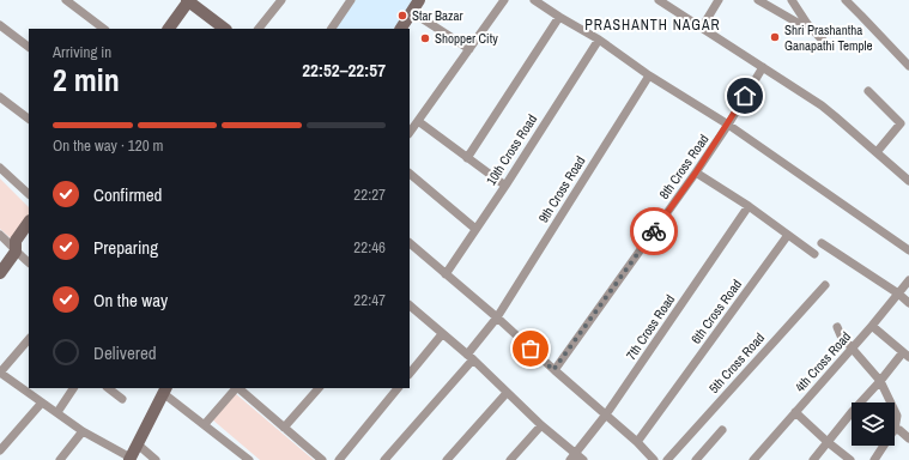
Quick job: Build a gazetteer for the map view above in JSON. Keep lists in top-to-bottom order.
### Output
{
  "streets": {
    "street": [
      "10th Cross Road",
      "8th Cross Road",
      "9th Cross Road",
      "6th Cross Road",
      "7th Cross Road",
      "4th Cross Road",
      "5th Cross Road"
    ]
  },
  "districts": ["PRASHANTH NAGAR"],
  "places": ["Star Bazar", "Shri Prashantha Ganapathi Temple", "Shopper City"],
  "page": {
    "heading": ["2 min", "Arriving in", "22:52–22:57"],
    "bar": "On the way · 120 m",
    "list": [
      ["Confirmed", "22:27"],
      ["Preparing", "22:46"],
      ["On the way", "22:47"],
      "Delivered"
    ]
  }
}
